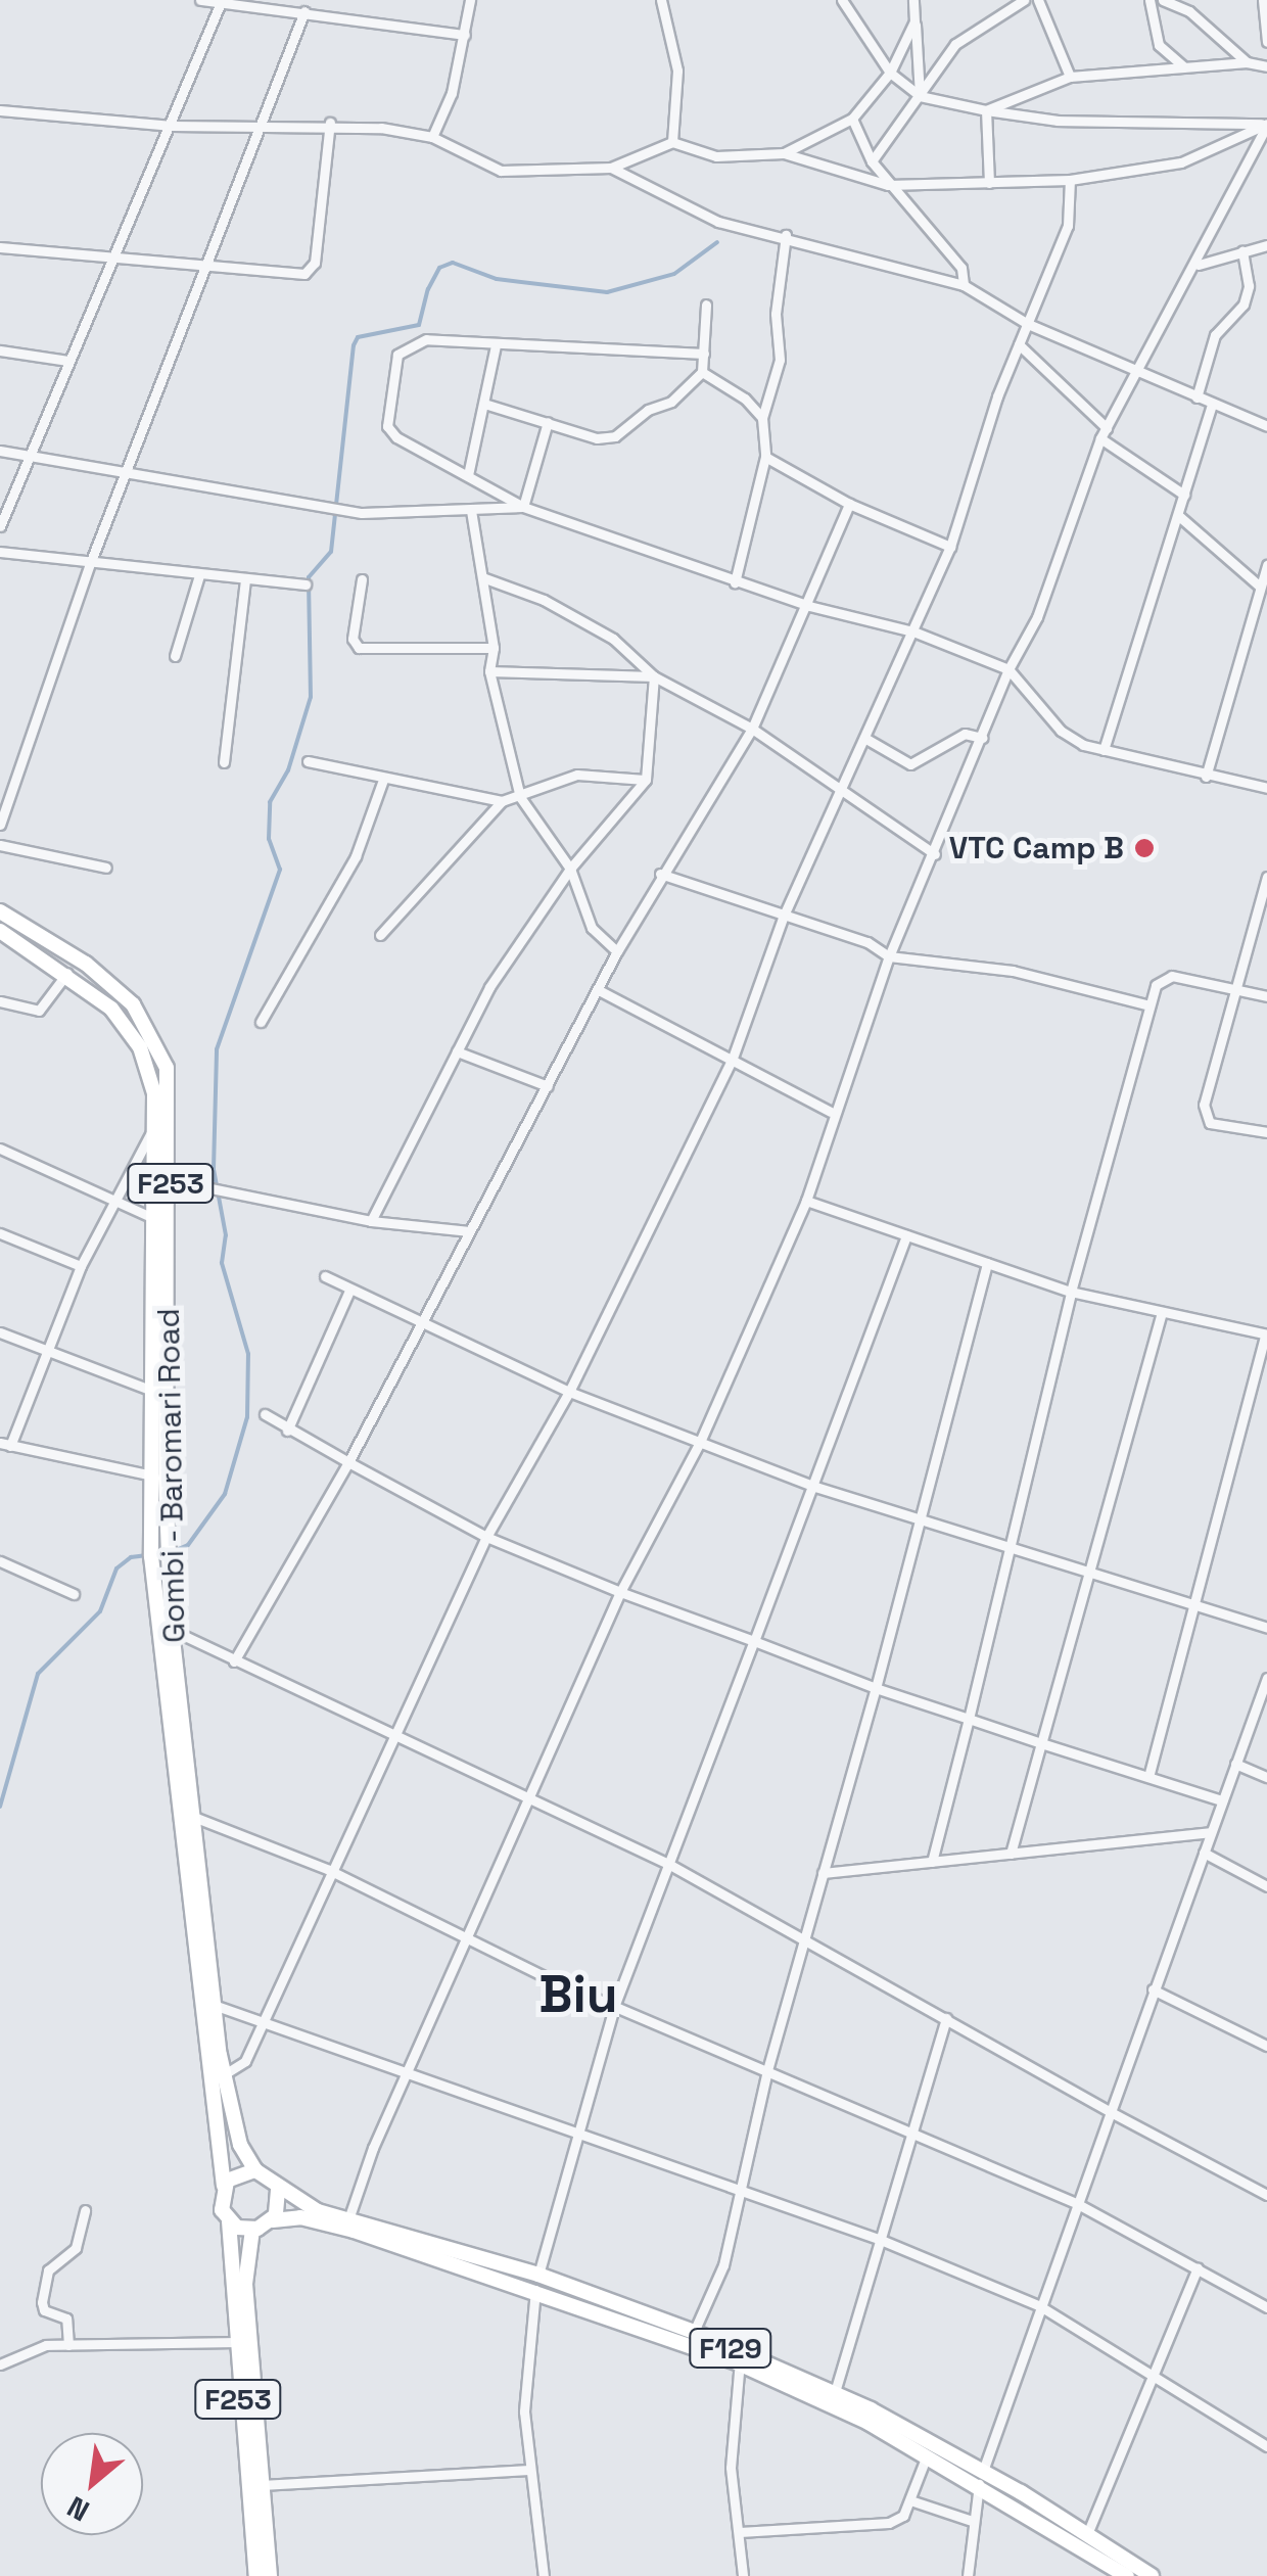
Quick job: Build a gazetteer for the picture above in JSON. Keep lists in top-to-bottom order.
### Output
{
  "streets": {
    "main road": ["F253", "Gombi - Baromari Road", "F129"]
  },
  "crossings": [
    ["F253", "Gombi - Baromari Road"],
    ["F253", "F129"],
    ["Gombi - Baromari Road", "F129"]
  ],
  "districts": ["Biu"],
  "places": ["VTC Camp B"],
  "north": "bottom left"
}
